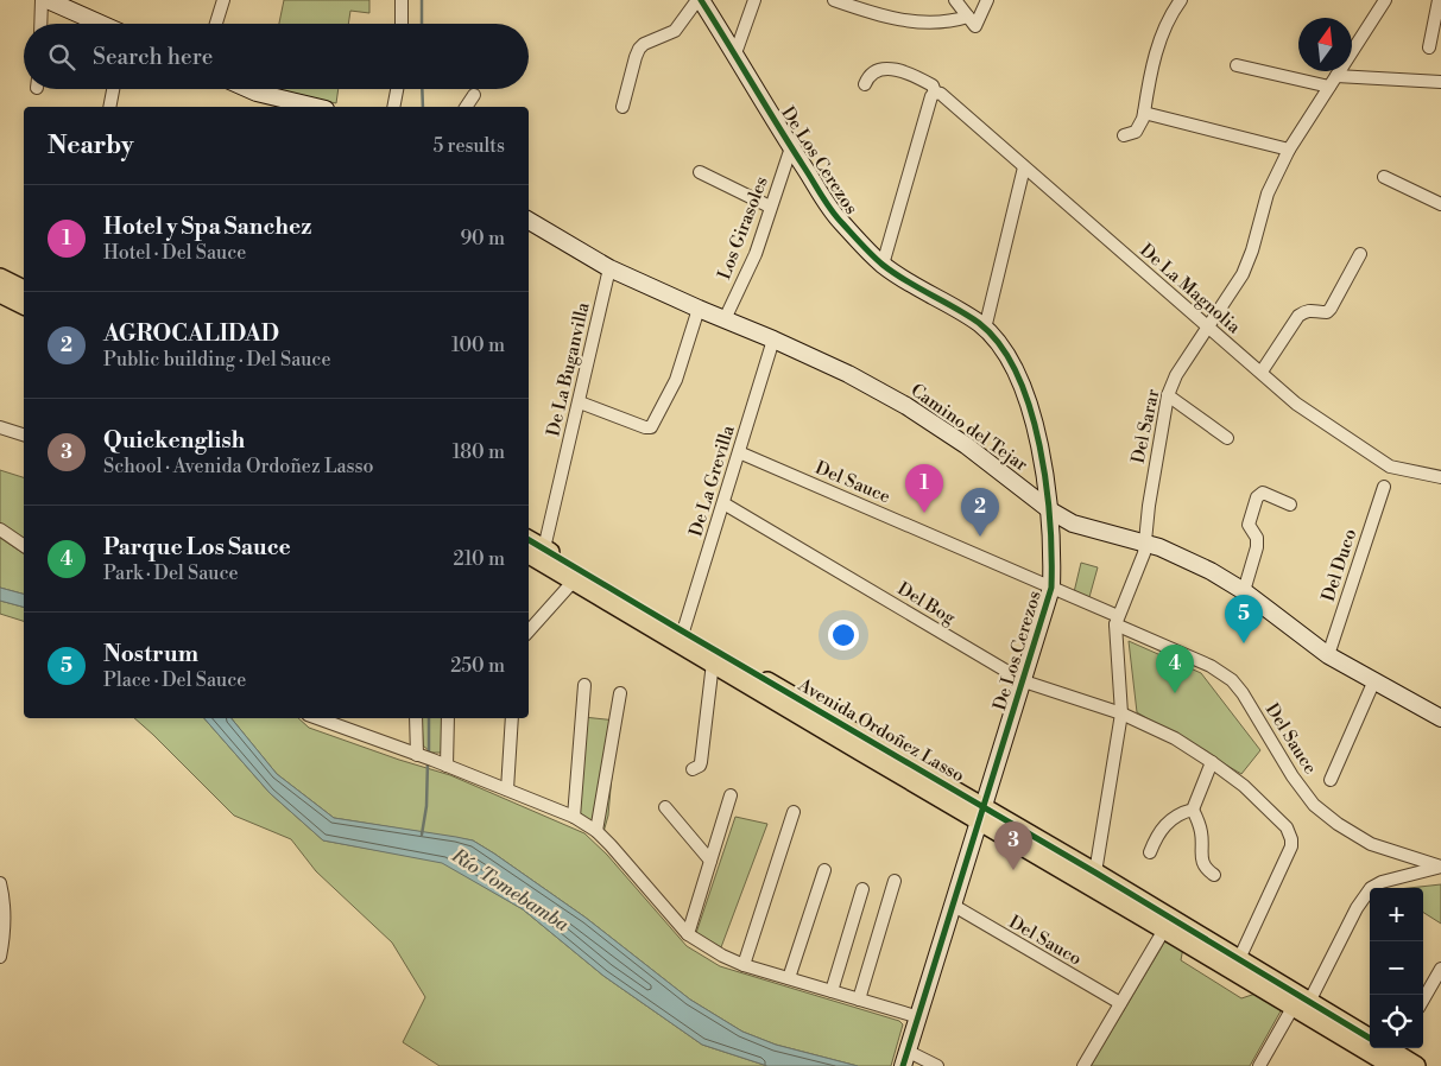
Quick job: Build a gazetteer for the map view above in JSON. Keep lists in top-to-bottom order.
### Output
{
  "streets": {
    "main road": ["Avenida Ordoñez Lasso"],
    "street": [
      "De Los Cerezos",
      "Los Girasoles",
      "De La Magnolia",
      "De La Buganvilla",
      "Del Sarar",
      "Camino del Tejar",
      "De La Grevilla",
      "Del Sauce",
      "Del Duco",
      "Del Bog",
      "Del Sauco"
    ]
  },
  "crossings": [
    ["De Los Cerezos", "Los Girasoles"],
    ["De Los Cerezos", "Camino del Tejar"],
    ["De Los Cerezos", "Del Sauce"],
    ["De Los Cerezos", "Del Bog"],
    ["De Los Cerezos", "Avenida Ordoñez Lasso"],
    ["De Los Cerezos", "Del Sauco"],
    ["Los Girasoles", "Camino del Tejar"],
    ["De La Magnolia", "Del Sarar"],
    ["De La Buganvilla", "Camino del Tejar"],
    ["De La Buganvilla", "Avenida Ordoñez Lasso"],
    ["Del Sarar", "Camino del Tejar"],
    ["Del Sarar", "Del Sauce"],
    ["Del Sarar", "Del Bog"],
    ["Del Sarar", "Avenida Ordoñez Lasso"],
    ["Camino del Tejar", "De La Grevilla"],
    ["Camino del Tejar", "Del Duco"],
    ["De La Grevilla", "Del Sauce"],
    ["De La Grevilla", "Del Bog"],
    ["De La Grevilla", "Avenida Ordoñez Lasso"],
    ["Del Bog", "Avenida Ordoñez Lasso"]
  ],
  "water": ["Río Tomebamba"],
  "north": "top",
  "page": {
    "search": "Search here",
    "heading": ["Nearby", "5 results"],
    "list": [
      {
        "mark": "1",
        "name": "Hotel y Spa Sanchez",
        "note": "Hotel · Del Sauce",
        "value": "90 m"
      },
      {
        "mark": "2",
        "name": "AGROCALIDAD",
        "note": "Public building · Del Sauce",
        "value": "100 m"
      },
      {
        "mark": "3",
        "name": "Quickenglish",
        "note": "School · Avenida Ordoñez Lasso",
        "value": "180 m"
      },
      {
        "mark": "4",
        "name": "Parque Los Sauce",
        "note": "Park · Del Sauce",
        "value": "210 m"
      },
      {
        "mark": "5",
        "name": "Nostrum",
        "note": "Place · Del Sauce",
        "value": "250 m"
      }
    ],
    "pins": [
      "1",
      "2",
      "5",
      "4",
      "3"
    ],
    "map_buttons": ["+", "−"]
  }
}
